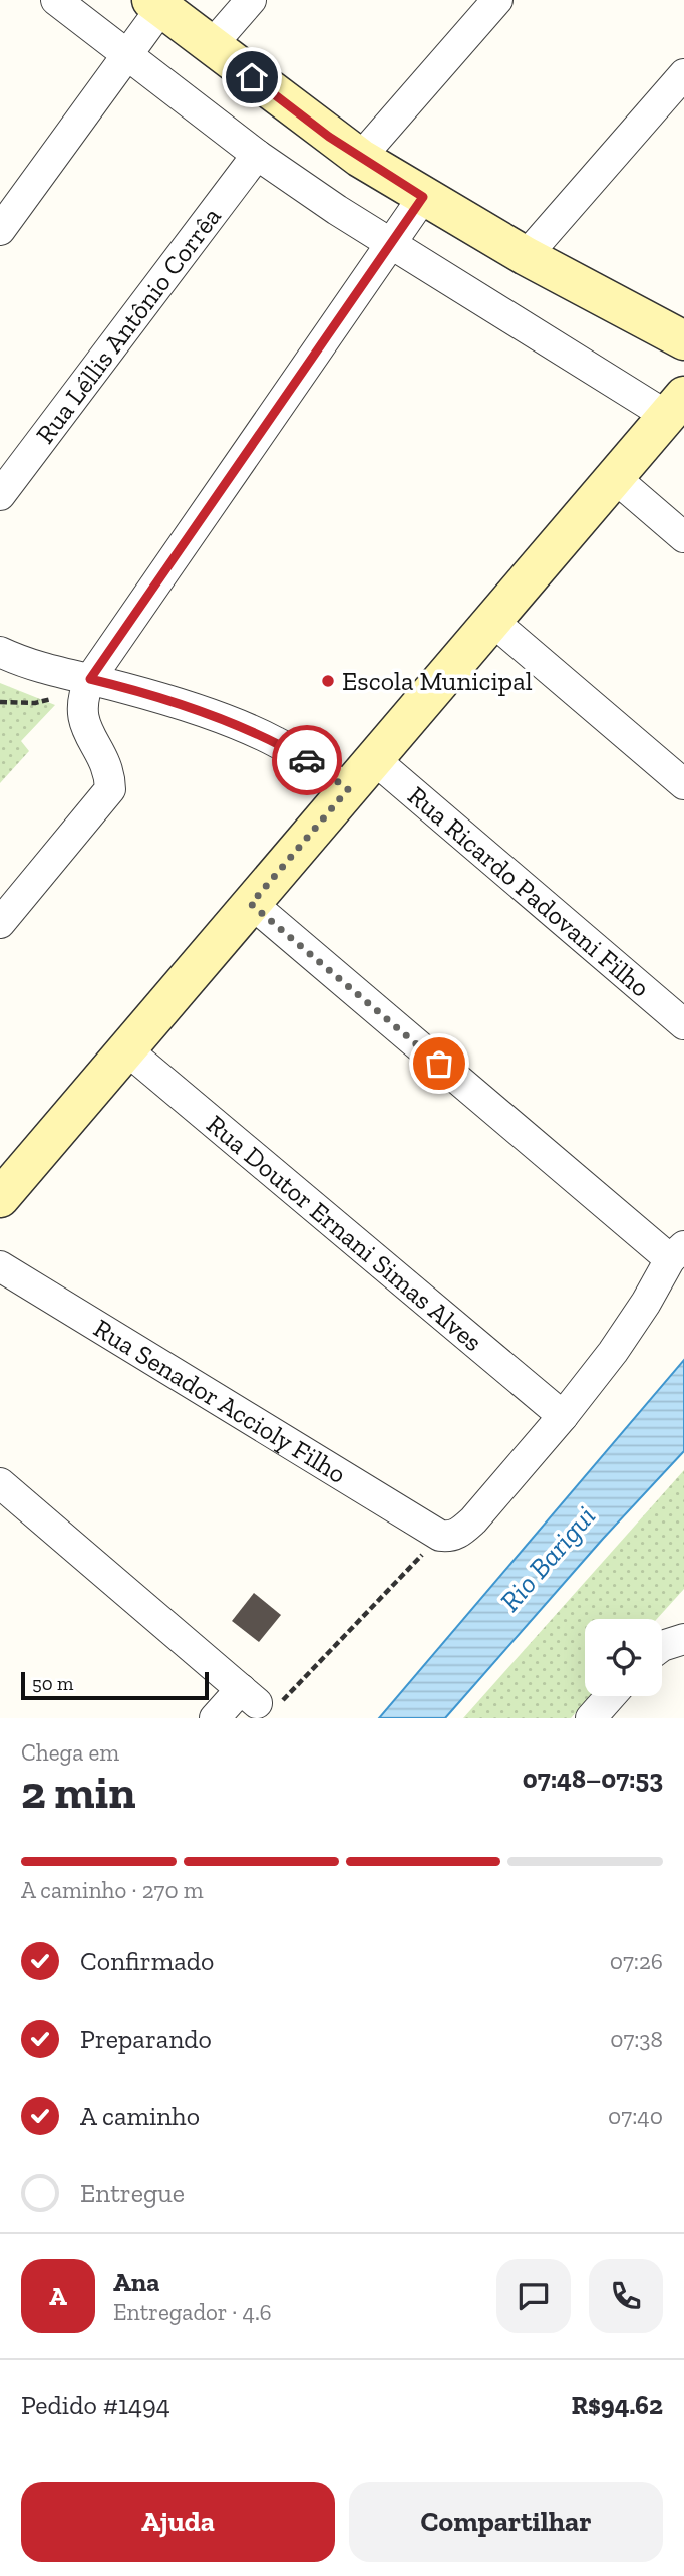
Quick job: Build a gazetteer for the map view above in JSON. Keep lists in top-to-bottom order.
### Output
{
  "streets": {
    "street": [
      "Rua Léllis Antônio Corrêa",
      "Rua Ricardo Padovani Filho",
      "Rua Doutor Ernani Simas Alves",
      "Rua Senador Accioly Filho"
    ]
  },
  "water": ["Rio Barigui"],
  "places": ["Escola Municipal"],
  "scale_bar": "50 m",
  "page": {
    "scale": "50 m",
    "heading": ["2 min", "Chega em", "07:48–07:53"],
    "panel": [
      "Ana",
      "Entregador · 4.6",
      "Pedido #1494",
      "R$94.62"
    ],
    "bar": "A caminho · 270 m",
    "list": [
      ["Confirmado", "07:26"],
      ["Preparando", "07:38"],
      ["A caminho", "07:40"],
      "Entregue"
    ],
    "round": "A",
    "buttons": ["Ajuda", "Compartilhar"]
  }
}
